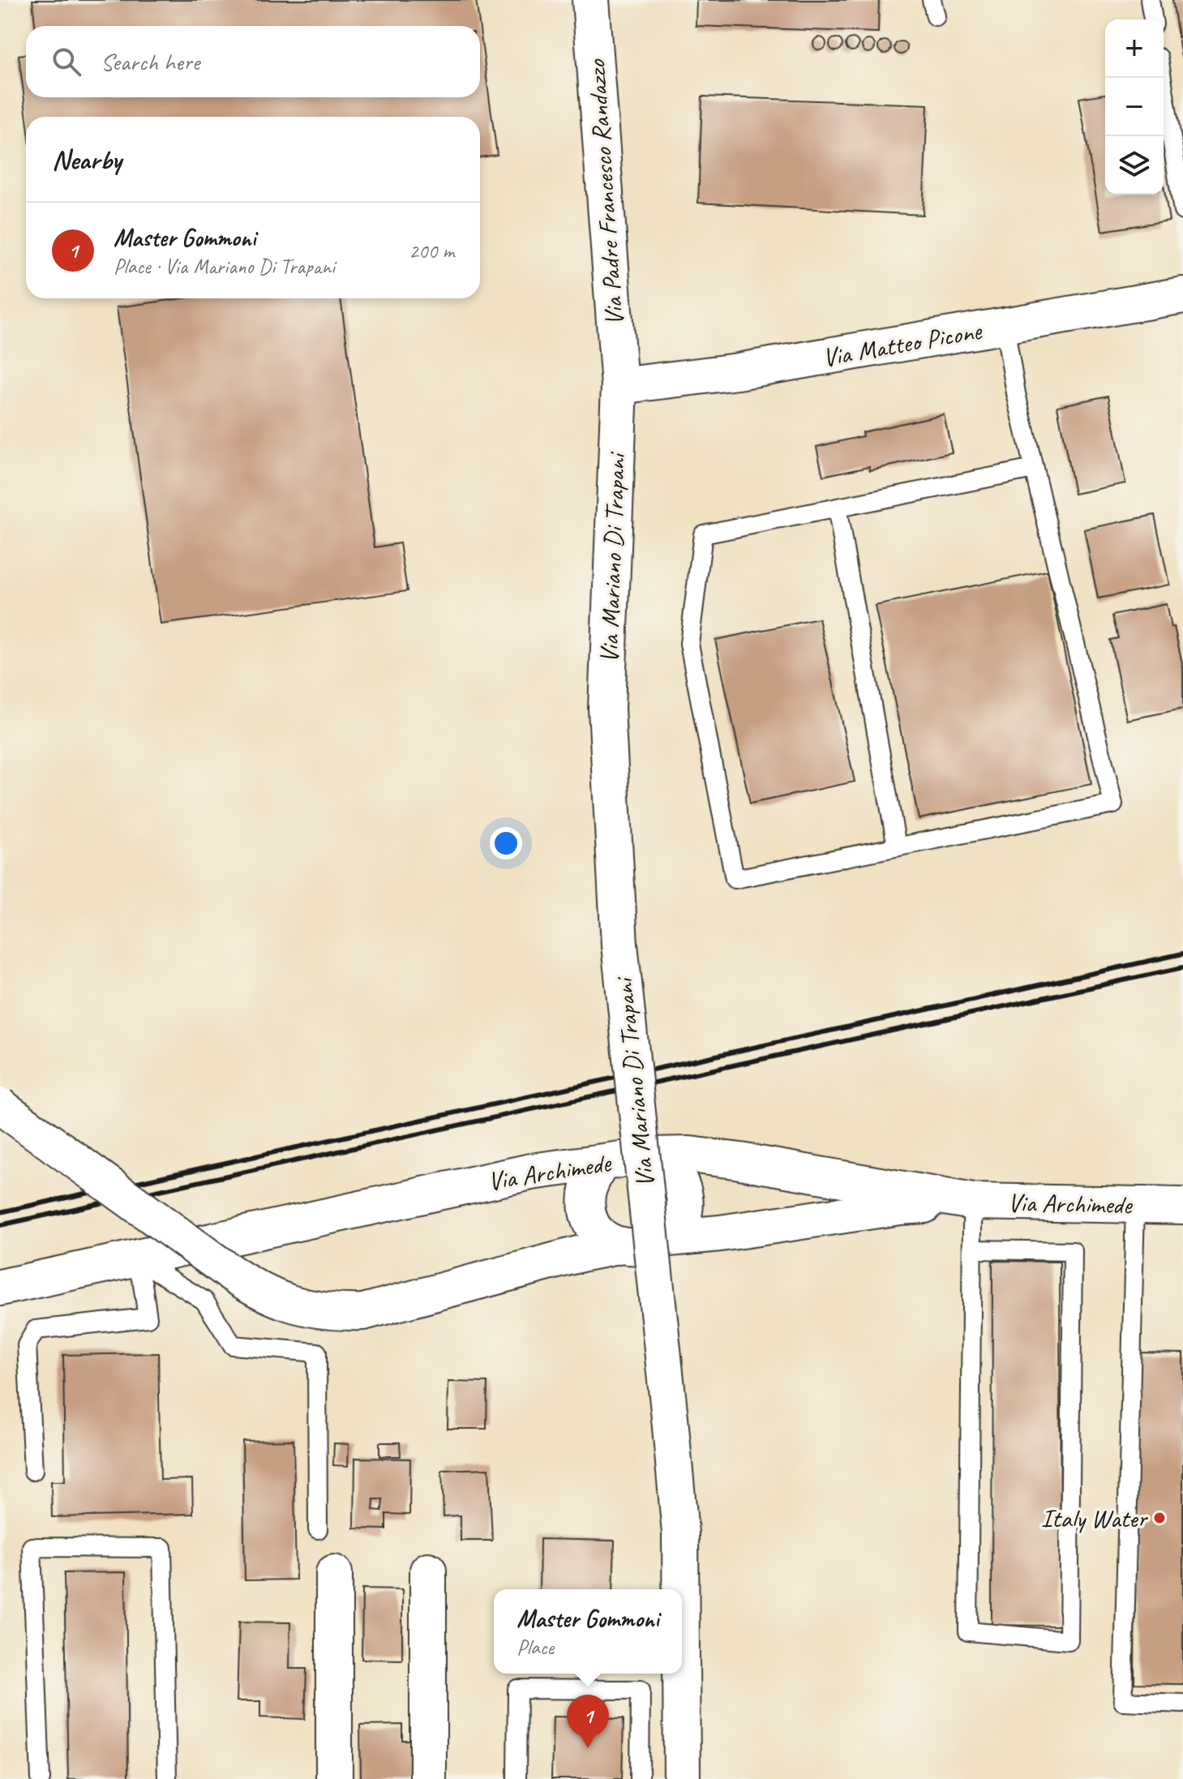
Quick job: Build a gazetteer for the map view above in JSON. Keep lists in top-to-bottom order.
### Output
{
  "streets": {
    "street": [
      "Via Padre Francesco Randazzo",
      "Via Matteo Picone",
      "Via Mariano Di Trapani",
      "Via Archimede"
    ]
  },
  "crossings": [
    ["Via Padre Francesco Randazzo", "Via Matteo Picone"],
    ["Via Padre Francesco Randazzo", "Via Mariano Di Trapani"],
    ["Via Matteo Picone", "Via Mariano Di Trapani"]
  ],
  "places": ["Italy Water"],
  "page": {
    "map_buttons": ["+", "−"],
    "search": "Search here",
    "heading": "Nearby",
    "list": [
      {
        "mark": "1",
        "name": "Master Gommoni",
        "note": "Place · Via Mariano Di Trapani",
        "value": "200 m"
      }
    ],
    "popup": ["Master Gommoni", "Place"],
    "pins": "1"
  }
}
